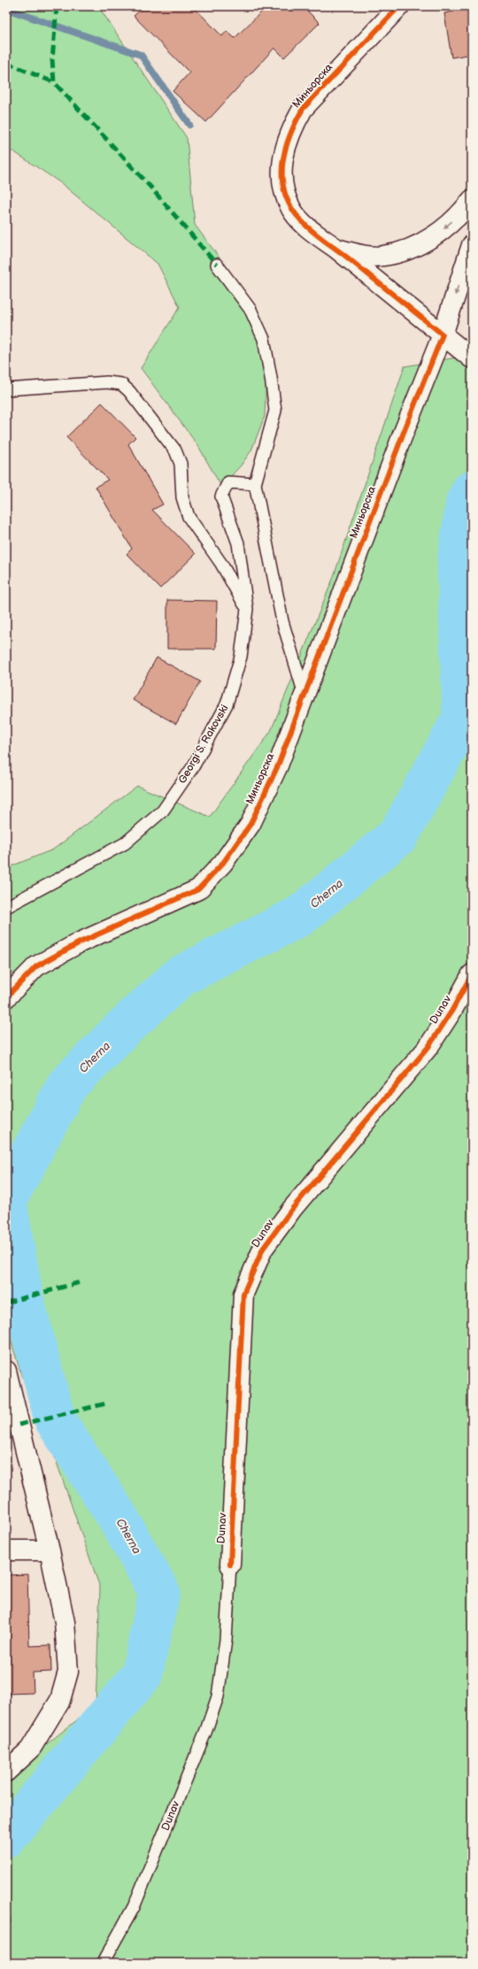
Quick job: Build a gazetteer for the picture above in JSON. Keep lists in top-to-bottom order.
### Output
{
  "streets": {
    "street": ["Миньорска", "Dunav"],
    "lane": ["Georgi S. Rakovski"]
  },
  "water": ["Cherna"]
}
